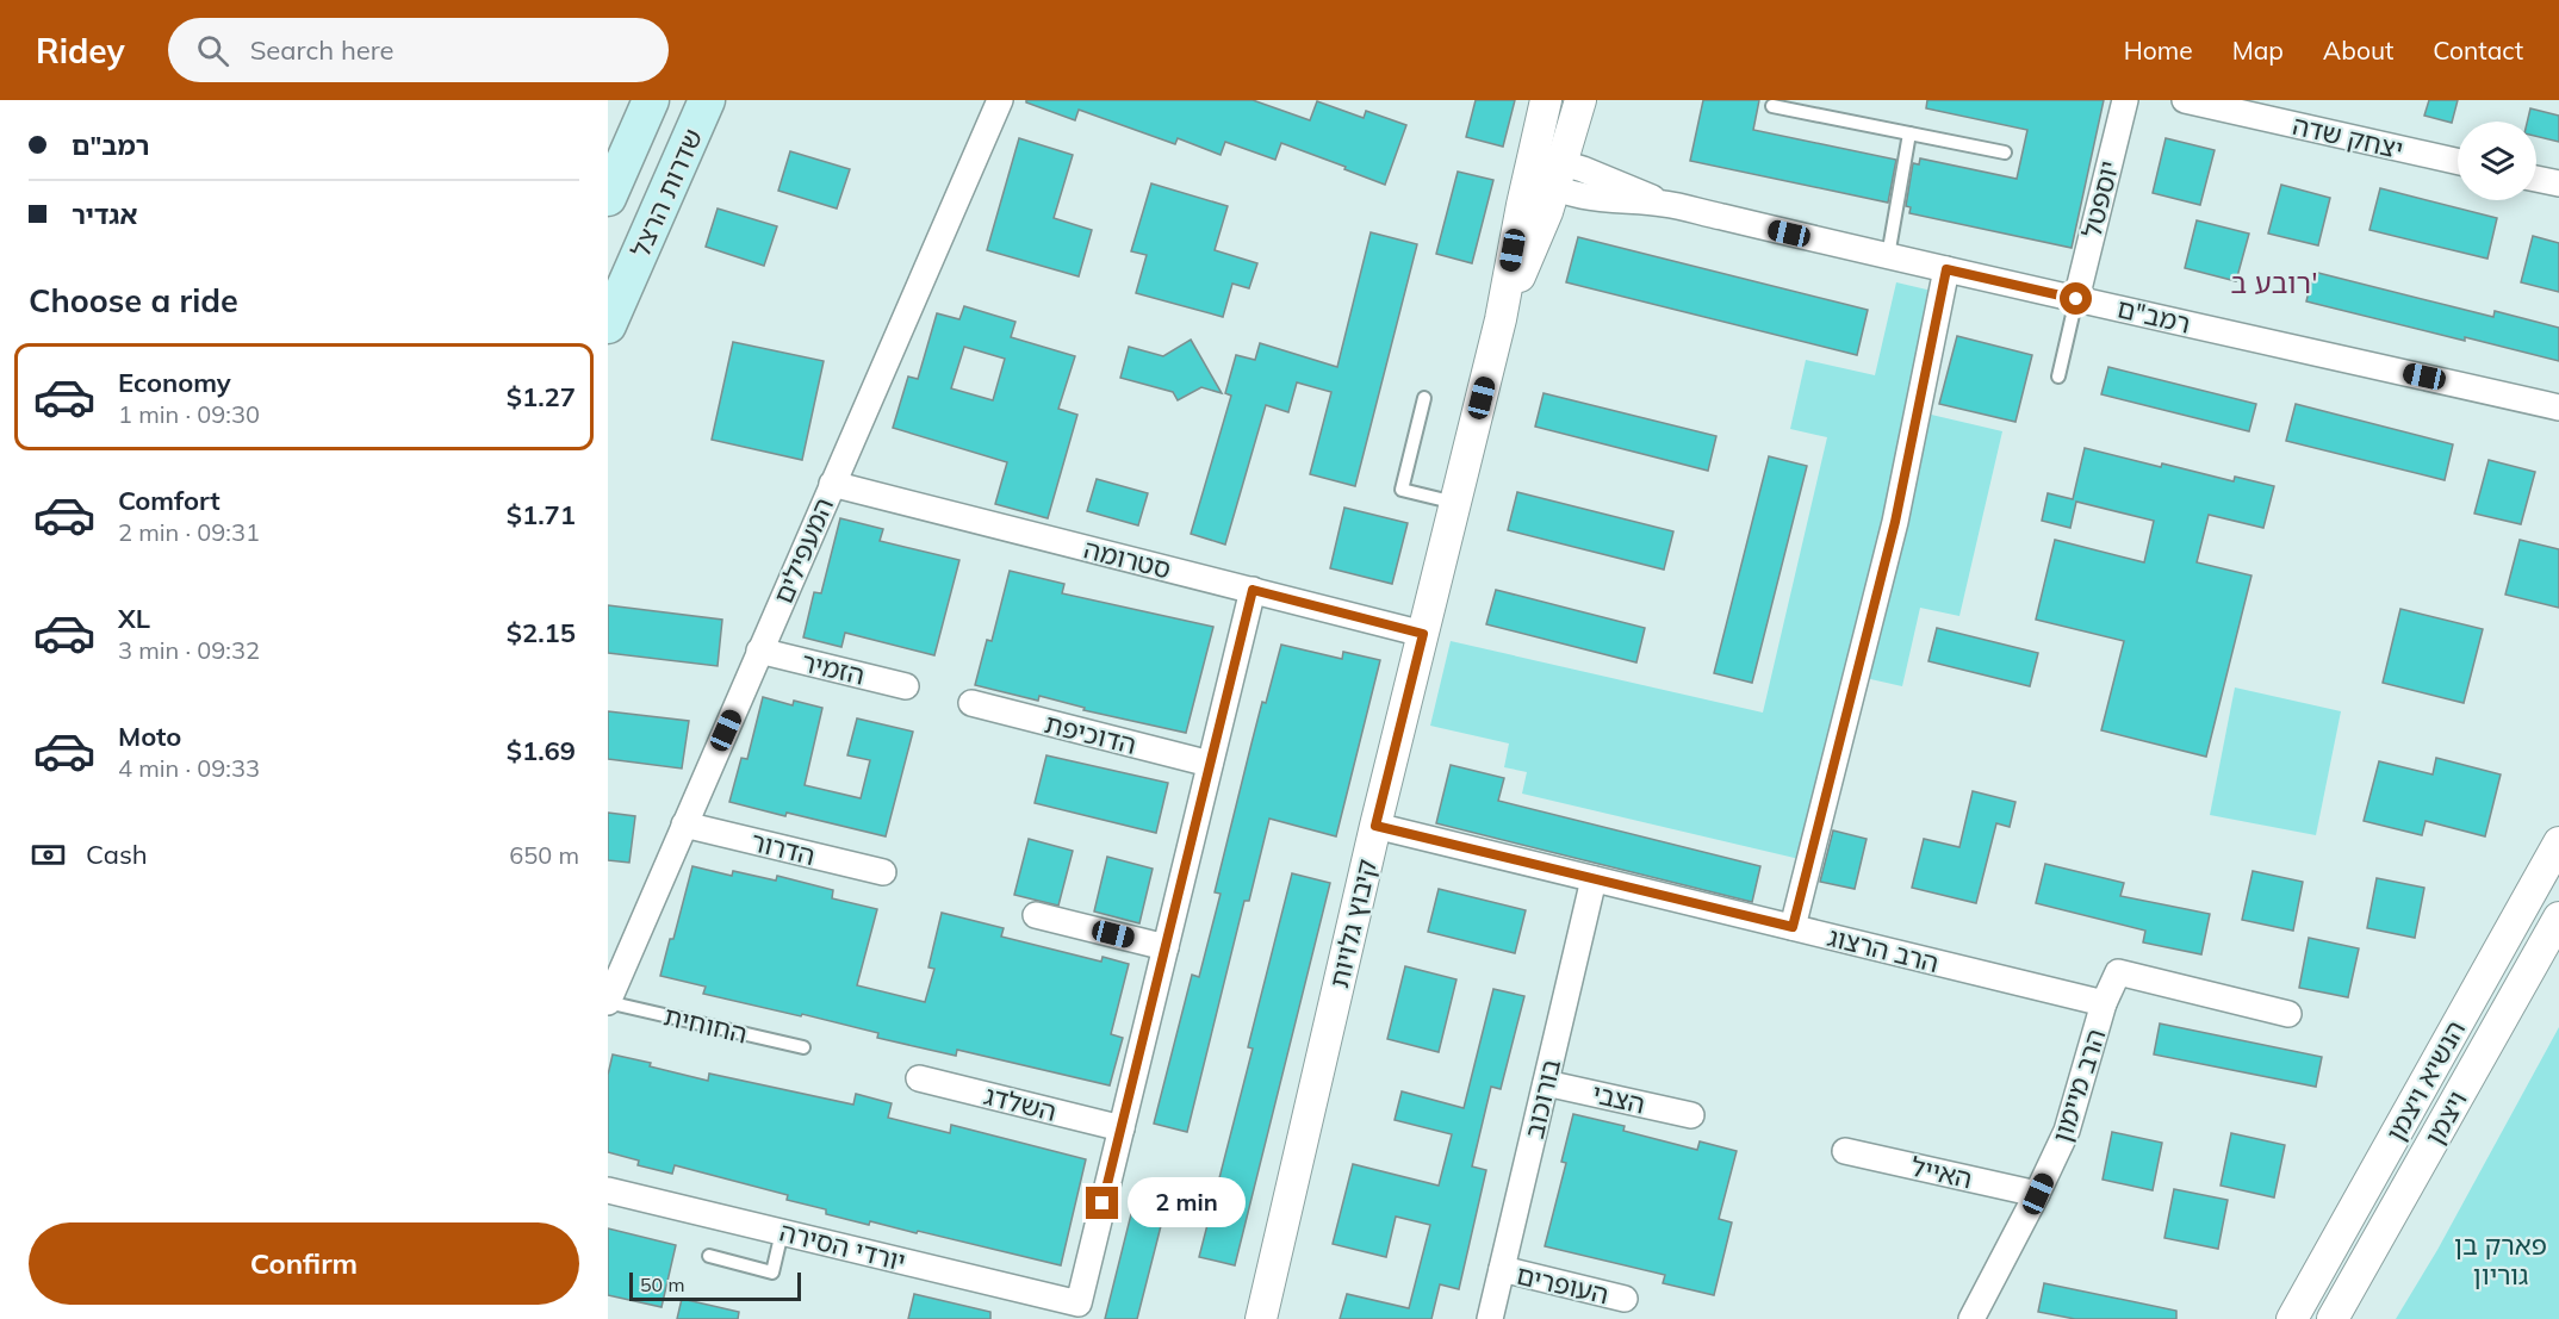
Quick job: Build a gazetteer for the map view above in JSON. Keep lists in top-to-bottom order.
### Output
{
  "streets": {
    "main road": ["שדרות הרצל"],
    "street": [
      "יצחק שדה",
      "יוספטל",
      "רמב\"ם",
      "המעפילים",
      "סטרומה",
      "הזמיר",
      "הדוכיפת",
      "הדרור",
      "קיבוץ גלויות",
      "הרב הרצוג",
      "הנשיא ויצמן",
      "הרב מיימון",
      "בורוכוב",
      "הצבי",
      "השלדג",
      "ויצמן",
      "האייל",
      "יורדי הסירה",
      "העופרים"
    ],
    "lane": ["החוחית"]
  },
  "crossings": [
    ["יוספטל", "רמב\"ם"],
    ["רמב\"ם", "קיבוץ גלויות"],
    ["המעפילים", "סטרומה"],
    ["המעפילים", "הזמיר"],
    ["המעפילים", "הדרור"],
    ["המעפילים", "החוחית"],
    ["סטרומה", "קיבוץ גלויות"],
    ["קיבוץ גלויות", "הרב הרצוג"],
    ["הרב הרצוג", "הרב מיימון"],
    ["הרב הרצוג", "בורוכוב"],
    ["הרב מיימון", "האייל"],
    ["בורוכוב", "הצבי"],
    ["בורוכוב", "העופרים"],
    ["השלדג", "יורדי הסירה"]
  ],
  "districts": ["רובע ב'"],
  "parks": ["פארק בן גוריון"],
  "scale_bar": "50 m",
  "page": {
    "header": "Ridey",
    "search": "Search here",
    "nav": [
      "Home",
      "Map",
      "About",
      "Contact"
    ],
    "banner": ["רמב\"ם", "אגדיר"],
    "heading": "Choose a ride",
    "list": [
      {
        "name": "Economy",
        "note": "1 min · 09:30",
        "value": "$1.27"
      },
      {
        "name": "Comfort",
        "note": "2 min · 09:31",
        "value": "$1.71"
      },
      {
        "name": "XL",
        "note": "3 min · 09:32",
        "value": "$2.15"
      },
      {
        "name": "Moto",
        "note": "4 min · 09:33",
        "value": "$1.69"
      }
    ],
    "pay": ["Cash", "650 m"],
    "bubble": "2 min",
    "buttons": "Confirm",
    "scale": "50 m"
  }
}
